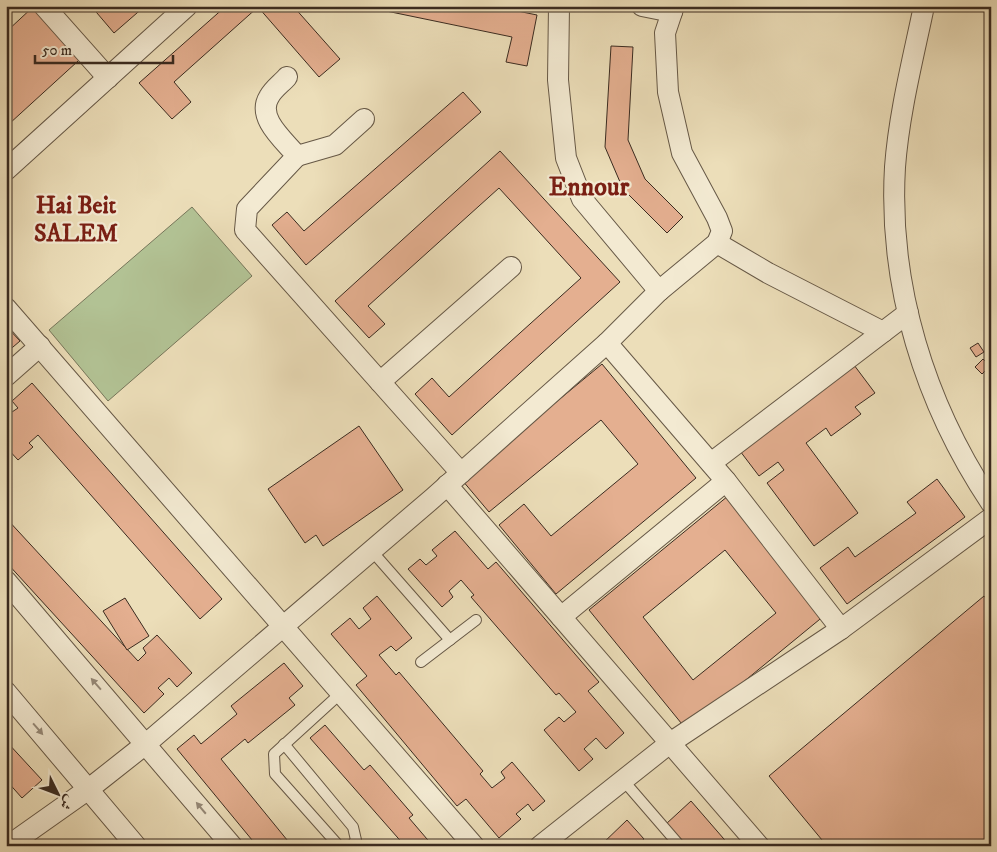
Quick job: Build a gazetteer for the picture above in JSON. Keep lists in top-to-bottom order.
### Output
{
  "districts": ["Ennour", "Hai Beit SALEM"],
  "scale_bar": "50 m",
  "north": "bottom right"
}
